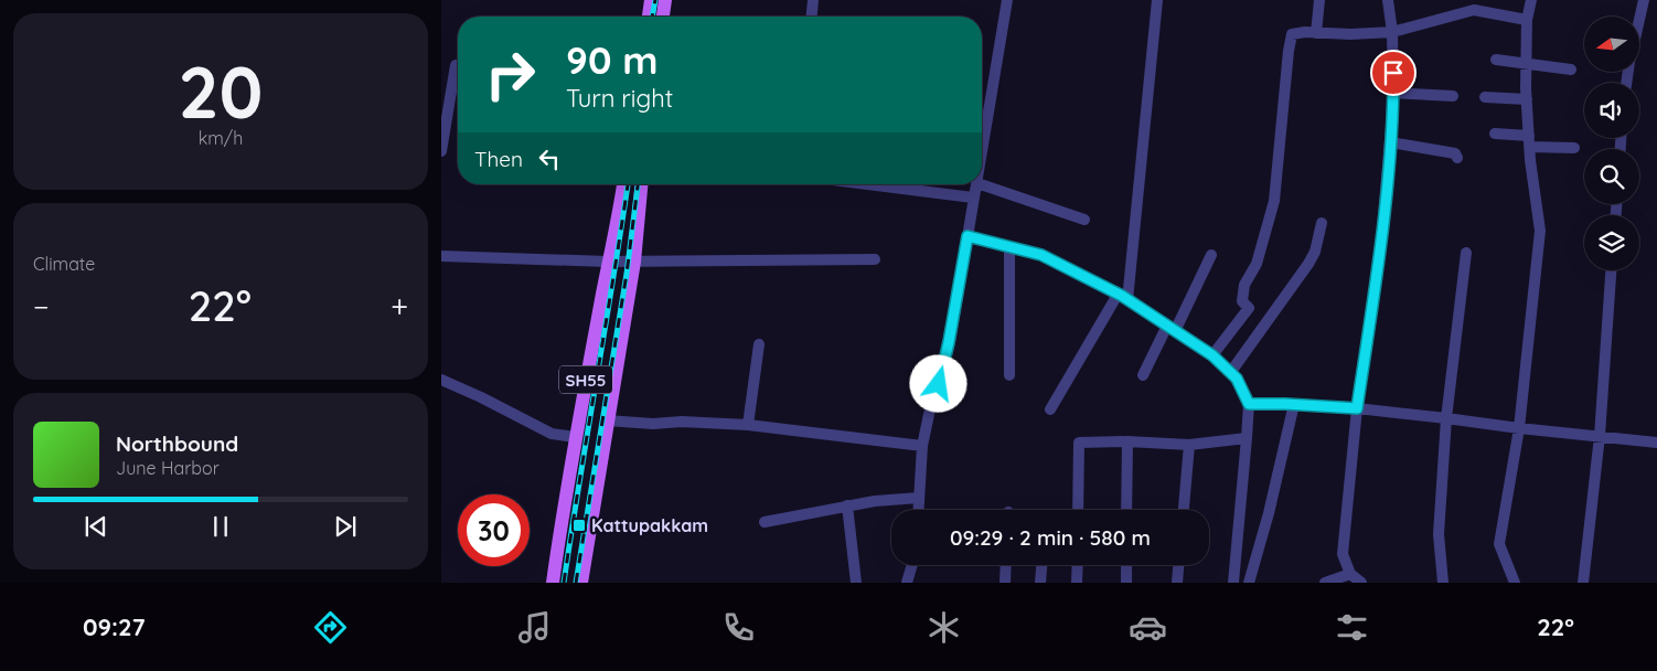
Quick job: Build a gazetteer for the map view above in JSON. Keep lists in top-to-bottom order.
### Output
{
  "streets": {
    "main road": ["SH55"]
  },
  "places": {
    "transit": ["Kattupakkam"]
  },
  "north": "left",
  "page": {
    "tile": [
      ["20", "km/h"],
      "Climate"
    ],
    "turn": ["90 m", "Turn right"],
    "then": "Then",
    "heat": ["−", "22°", "+"],
    "song": ["Northbound", "June Harbor"],
    "limit": "30",
    "trip": "09:29 · 2 min · 580 m",
    "tabs": ["09:27", "22°"]
  }
}
